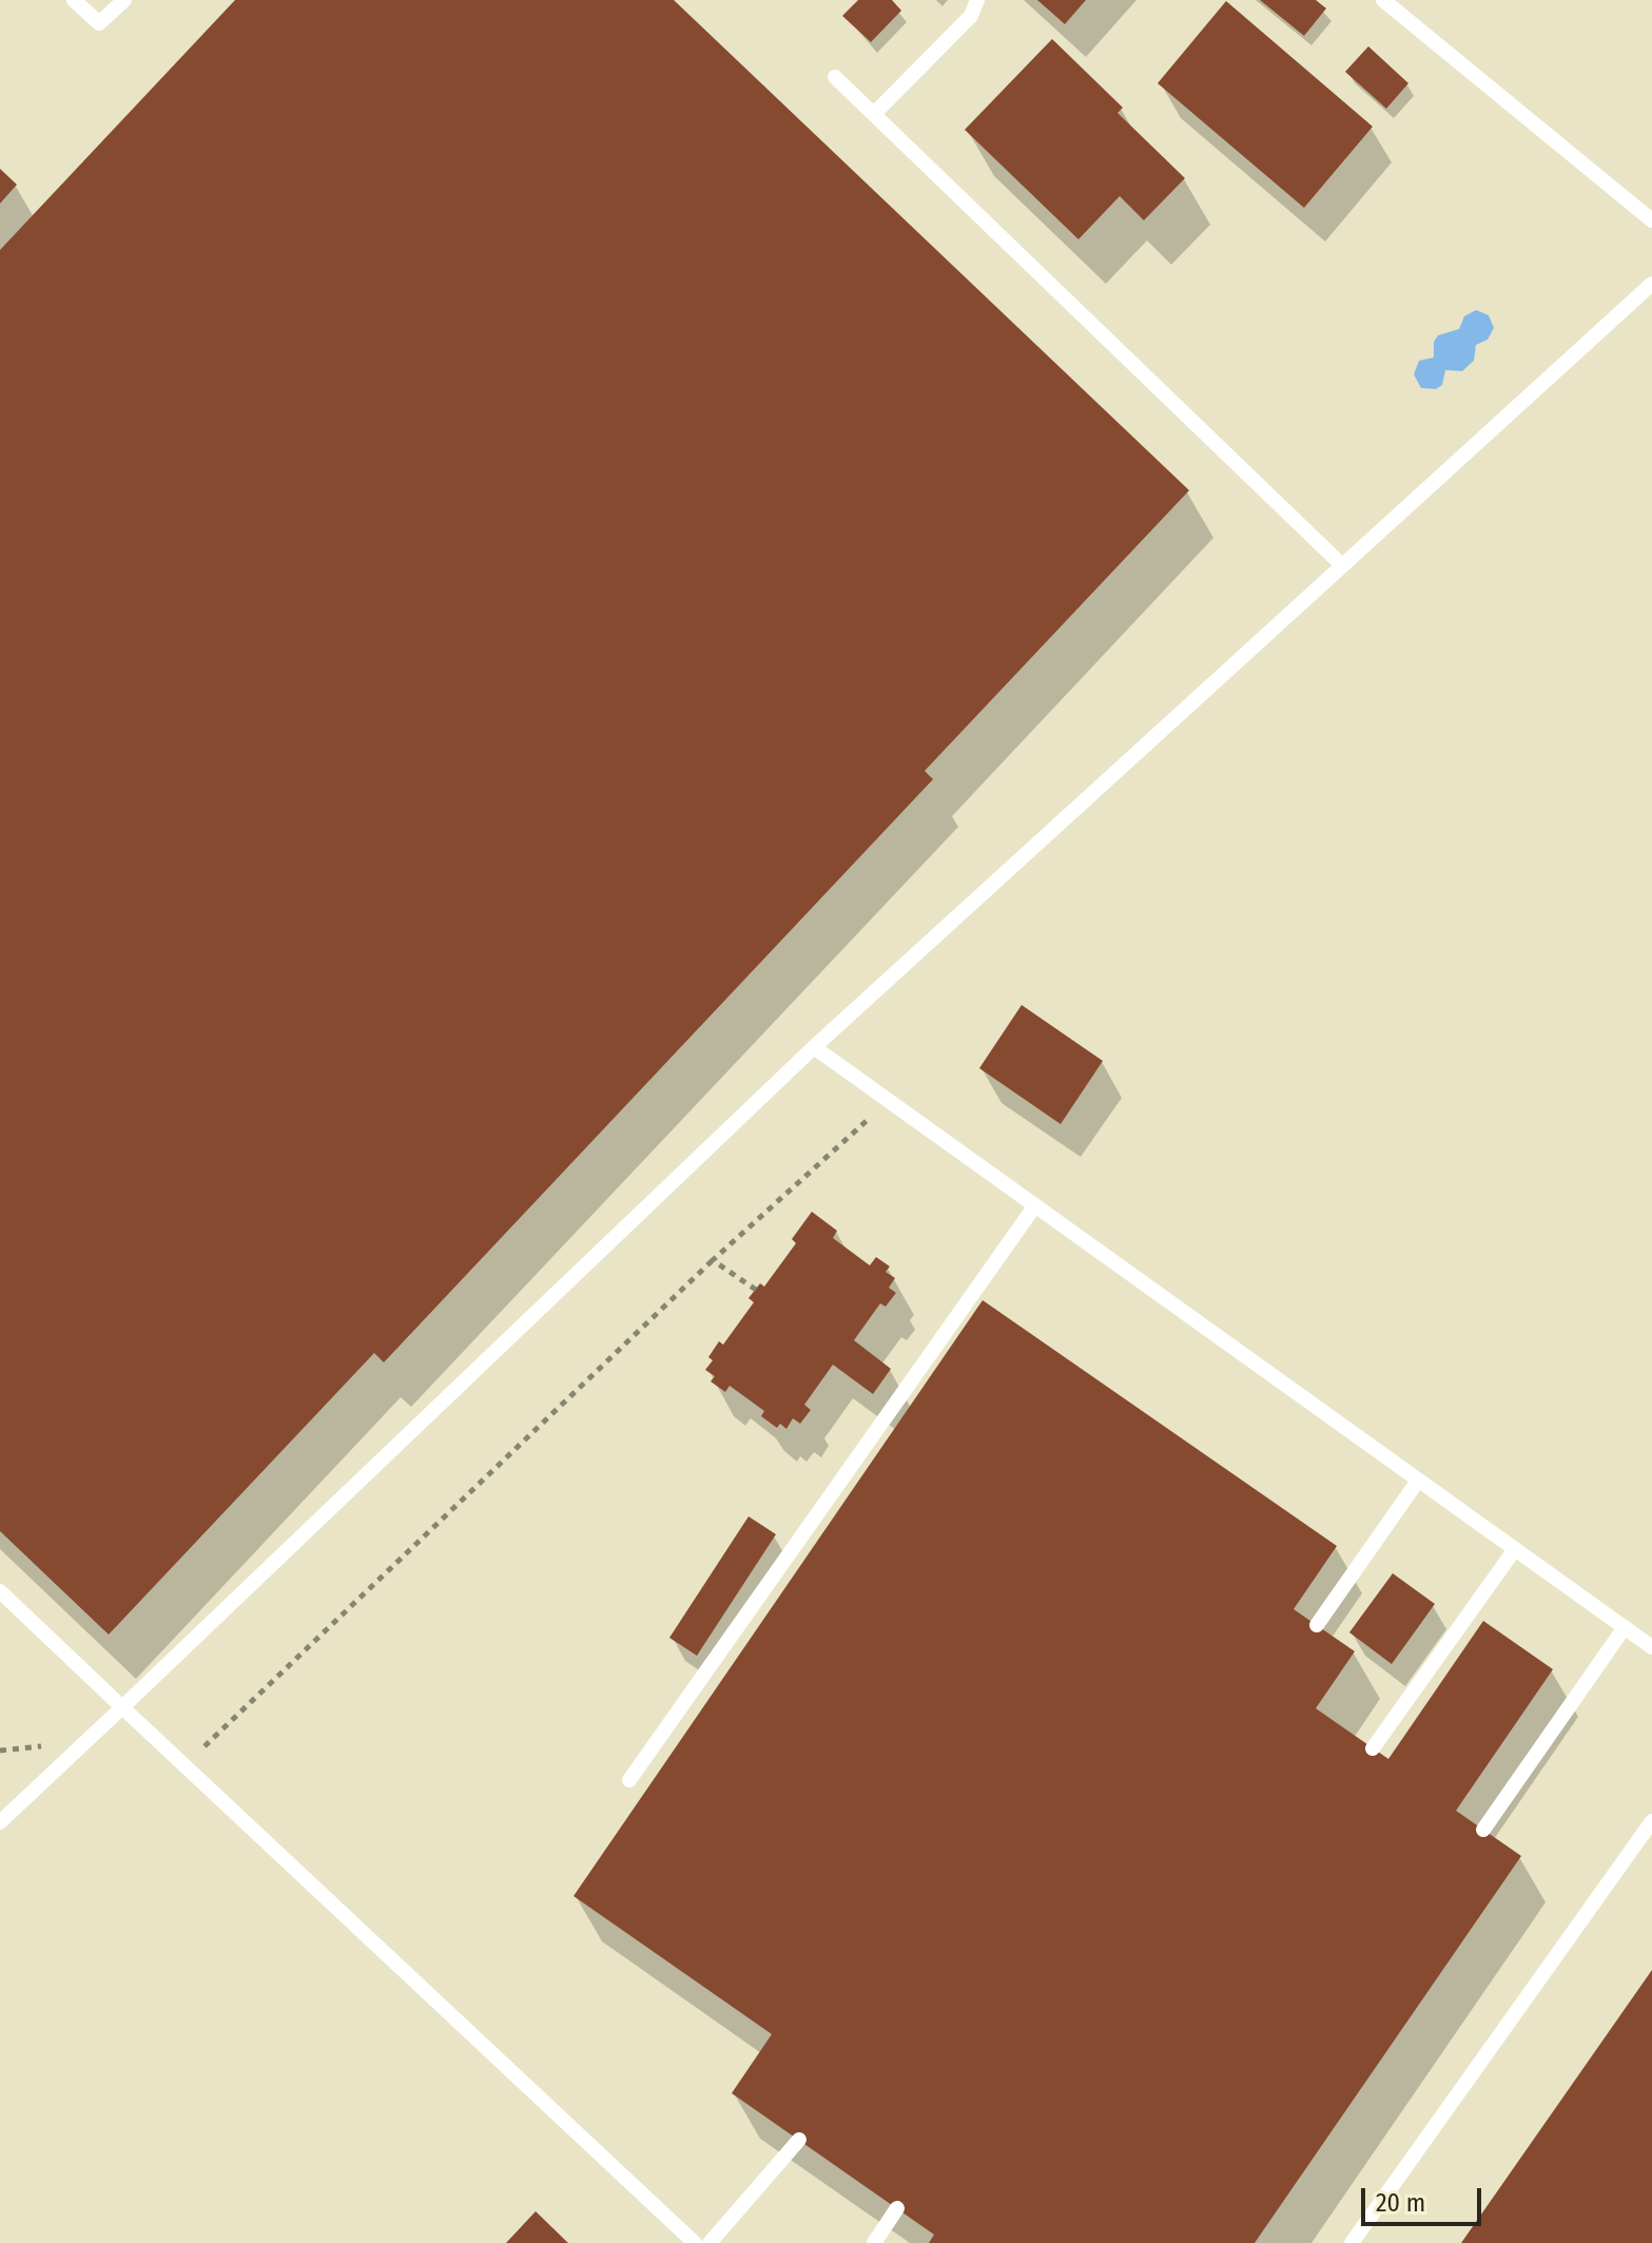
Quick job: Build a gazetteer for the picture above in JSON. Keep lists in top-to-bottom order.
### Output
{
  "scale_bar": "20 m"
}
